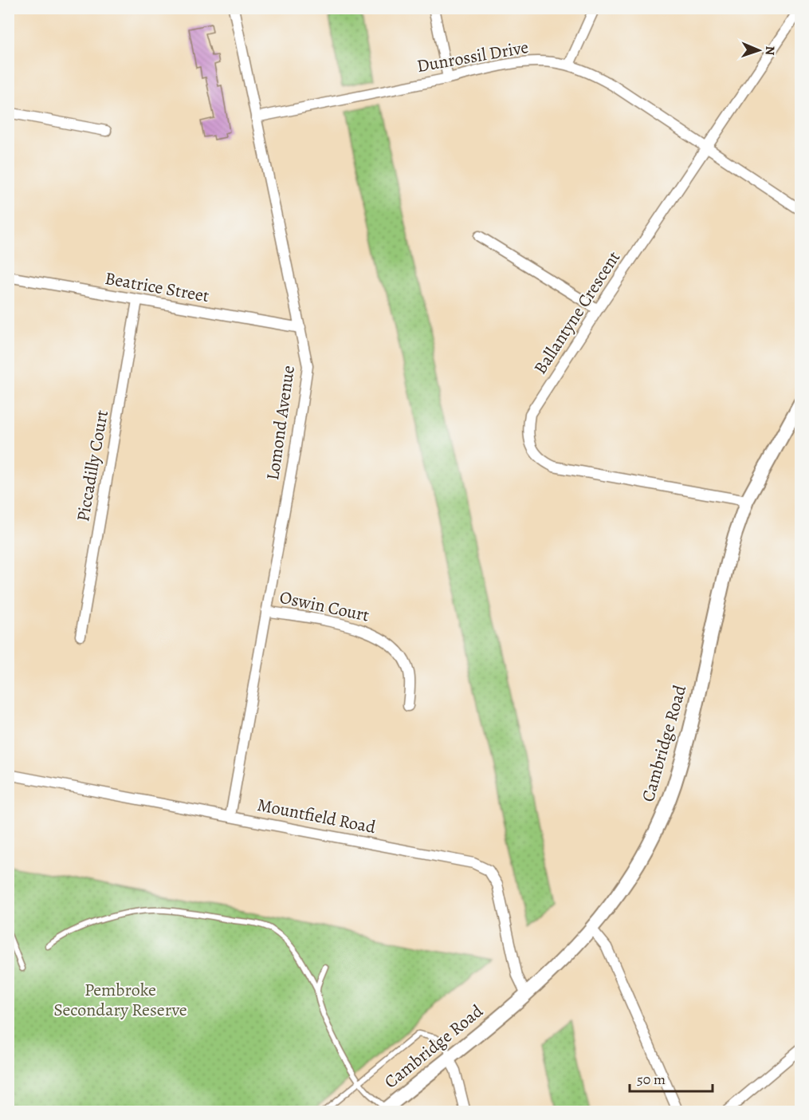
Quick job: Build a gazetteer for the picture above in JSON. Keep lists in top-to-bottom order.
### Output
{
  "streets": {
    "main road": ["Cambridge Road"],
    "street": [
      "Dunrossil Drive",
      "Beatrice Street",
      "Ballantyne Crescent",
      "Lomond Avenue",
      "Piccadilly Court",
      "Oswin Court",
      "Mountfield Road"
    ]
  },
  "crossings": [
    ["Dunrossil Drive", "Ballantyne Crescent"],
    ["Dunrossil Drive", "Lomond Avenue"],
    ["Beatrice Street", "Lomond Avenue"],
    ["Beatrice Street", "Piccadilly Court"],
    ["Ballantyne Crescent", "Cambridge Road"],
    ["Lomond Avenue", "Oswin Court"],
    ["Lomond Avenue", "Mountfield Road"],
    ["Cambridge Road", "Mountfield Road"]
  ],
  "parks": ["Pembroke Secondary Reserve"],
  "scale_bar": "50 m",
  "north": "right"
}
